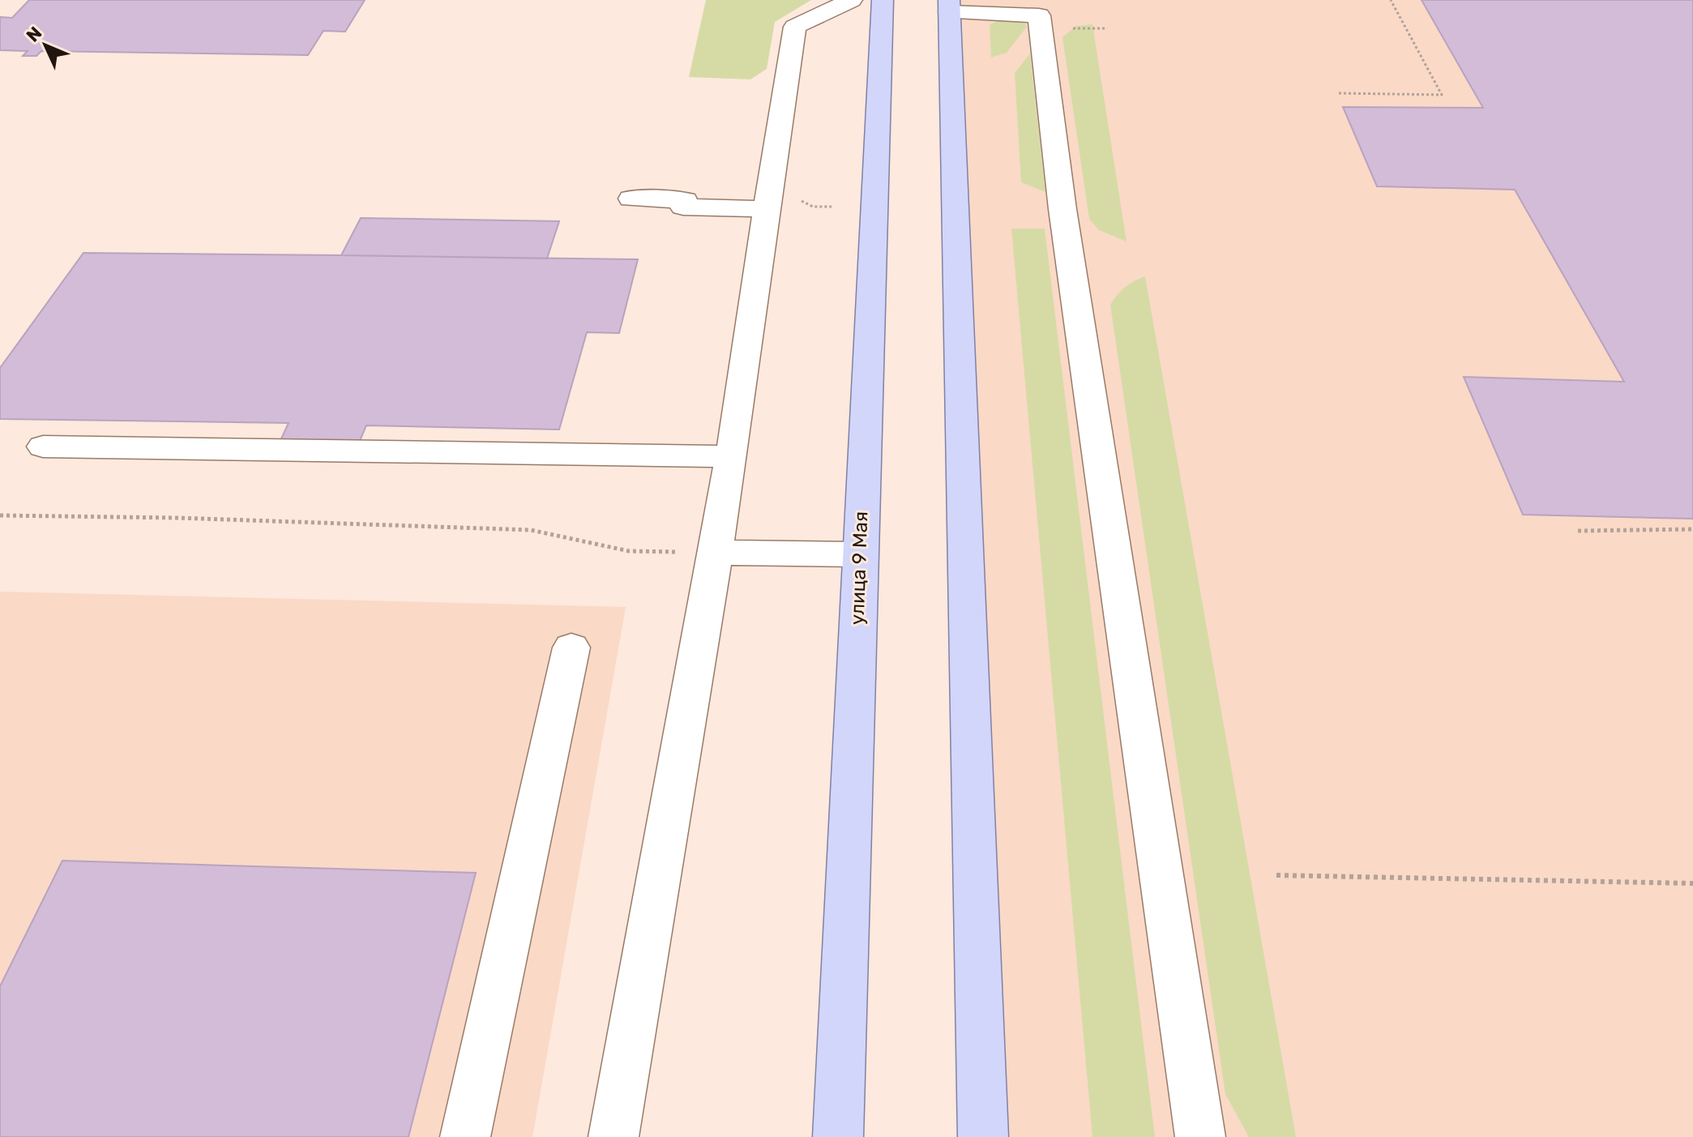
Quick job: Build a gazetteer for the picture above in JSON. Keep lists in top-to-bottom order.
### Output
{
  "streets": {
    "main road": ["улица 9 Мая"]
  },
  "north": "top left"
}
